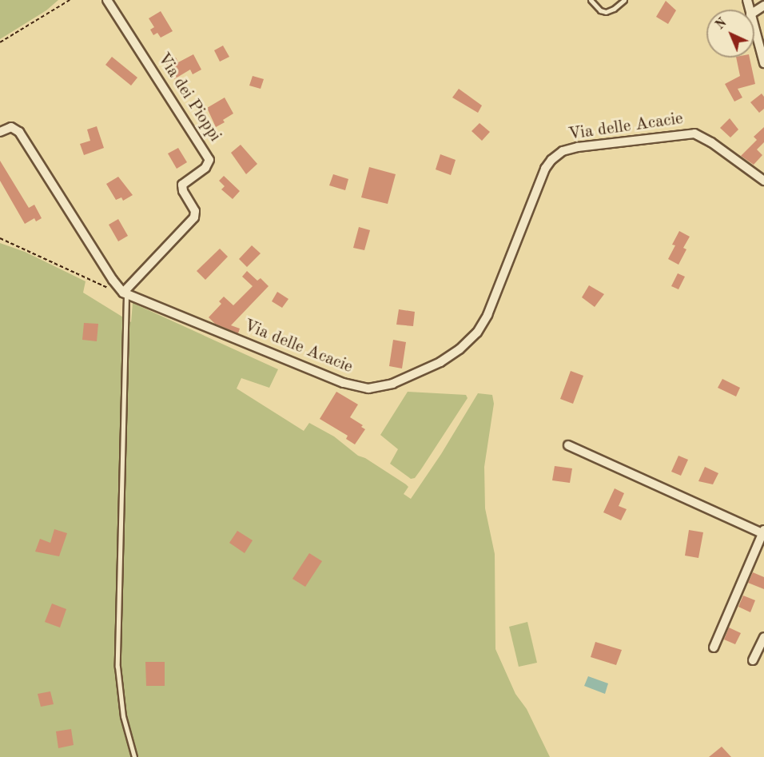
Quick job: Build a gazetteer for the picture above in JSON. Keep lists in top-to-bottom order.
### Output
{
  "streets": {
    "street": ["Via dei Pioppi", "Via delle Acacie"]
  },
  "crossings": [
    ["Via dei Pioppi", "Via delle Acacie"]
  ],
  "north": "top left"
}
